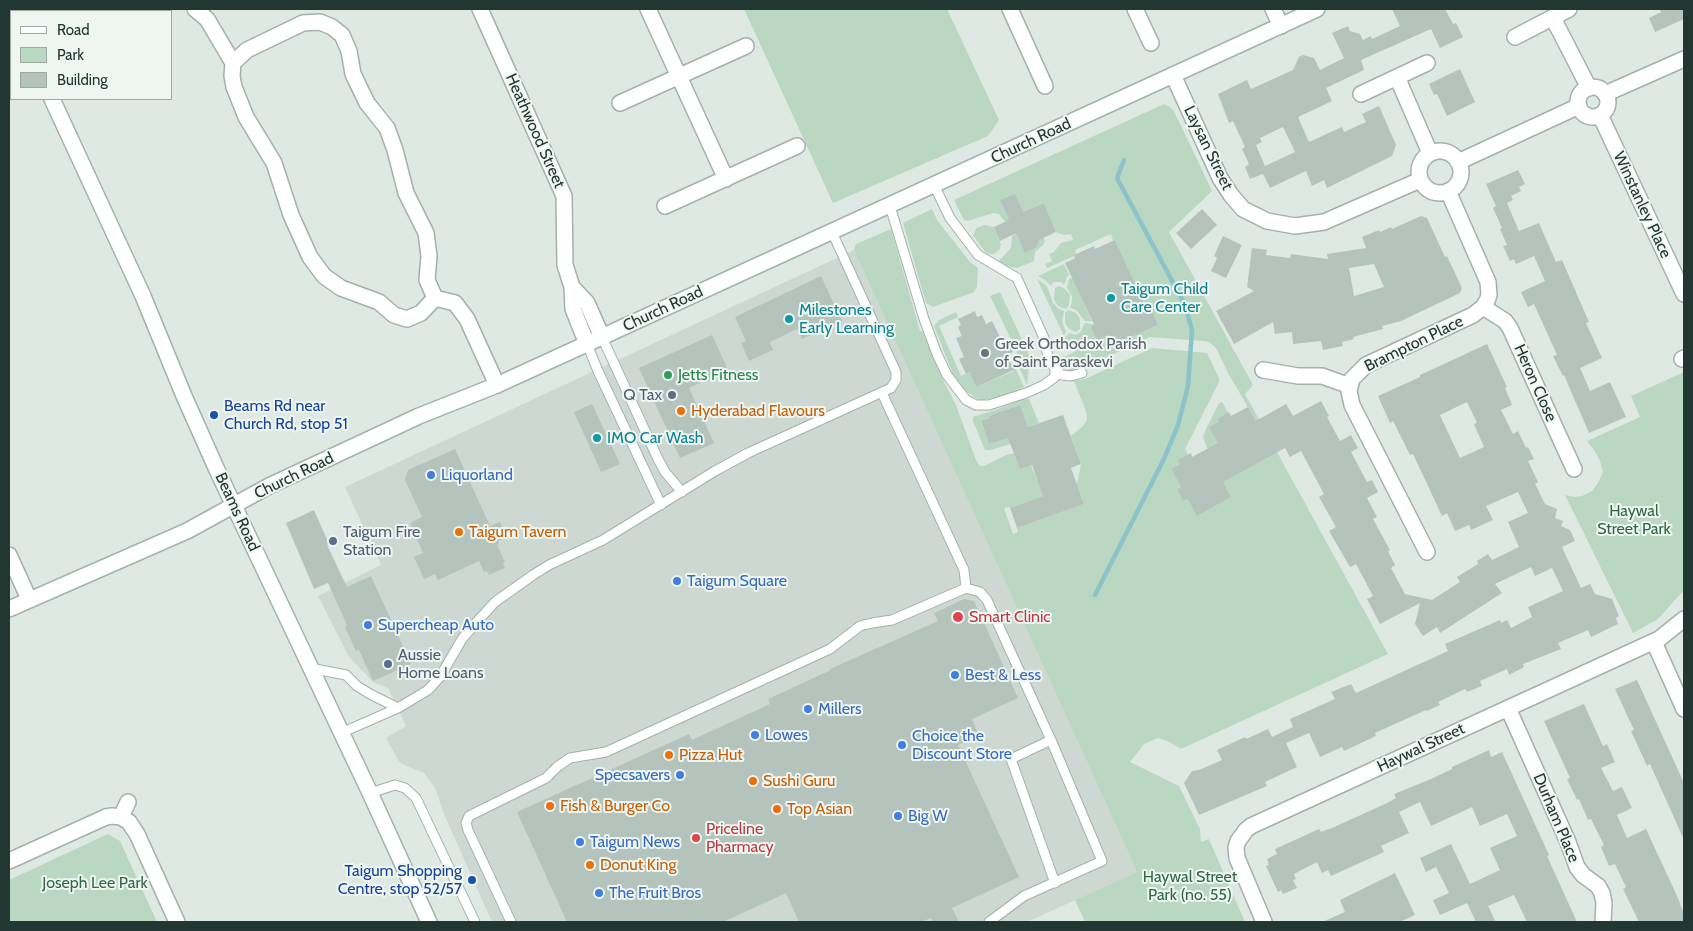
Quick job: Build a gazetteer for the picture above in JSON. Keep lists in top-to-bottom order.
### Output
{
  "streets": {
    "street": [
      "Heathwood Street",
      "Church Road",
      "Laysan Street",
      "Winstanley Place",
      "Brampton Place",
      "Heron Close",
      "Beams Road",
      "Haywal Street",
      "Durham Place"
    ]
  },
  "crossings": [
    ["Heathwood Street", "Church Road"],
    ["Church Road", "Laysan Street"],
    ["Church Road", "Beams Road"],
    ["Brampton Place", "Heron Close"],
    ["Haywal Street", "Durham Place"]
  ],
  "parks": ["Haywal Street Park", "Haywal Street Park (no. 55)", "Joseph Lee Park"],
  "places": [
    "Taigum Child Care Center",
    "Milestones Early Learning",
    "Greek Orthodox Parish of Saint Paraskevi",
    "Jetts Fitness",
    "Q Tax",
    "Hyderabad Flavours",
    "Beams Rd near Church Rd, stop 51",
    "IMO Car Wash",
    "Liquorland",
    "Taigum Tavern",
    "Taigum Fire Station",
    "Taigum Square",
    "Smart Clinic",
    "Supercheap Auto",
    "Aussie Home Loans",
    "Best & Less",
    "Millers",
    "Lowes",
    "Choice the Discount Store",
    "Pizza Hut",
    "Specsavers",
    "Sushi Guru",
    "Fish & Burger Co",
    "Top Asian",
    "Big W",
    "Priceline Pharmacy",
    "Taigum News",
    "Donut King",
    "Taigum Shopping Centre, stop 52/57",
    "The Fruit Bros"
  ],
  "legend": ["Road", "Park", "Building"]
}
